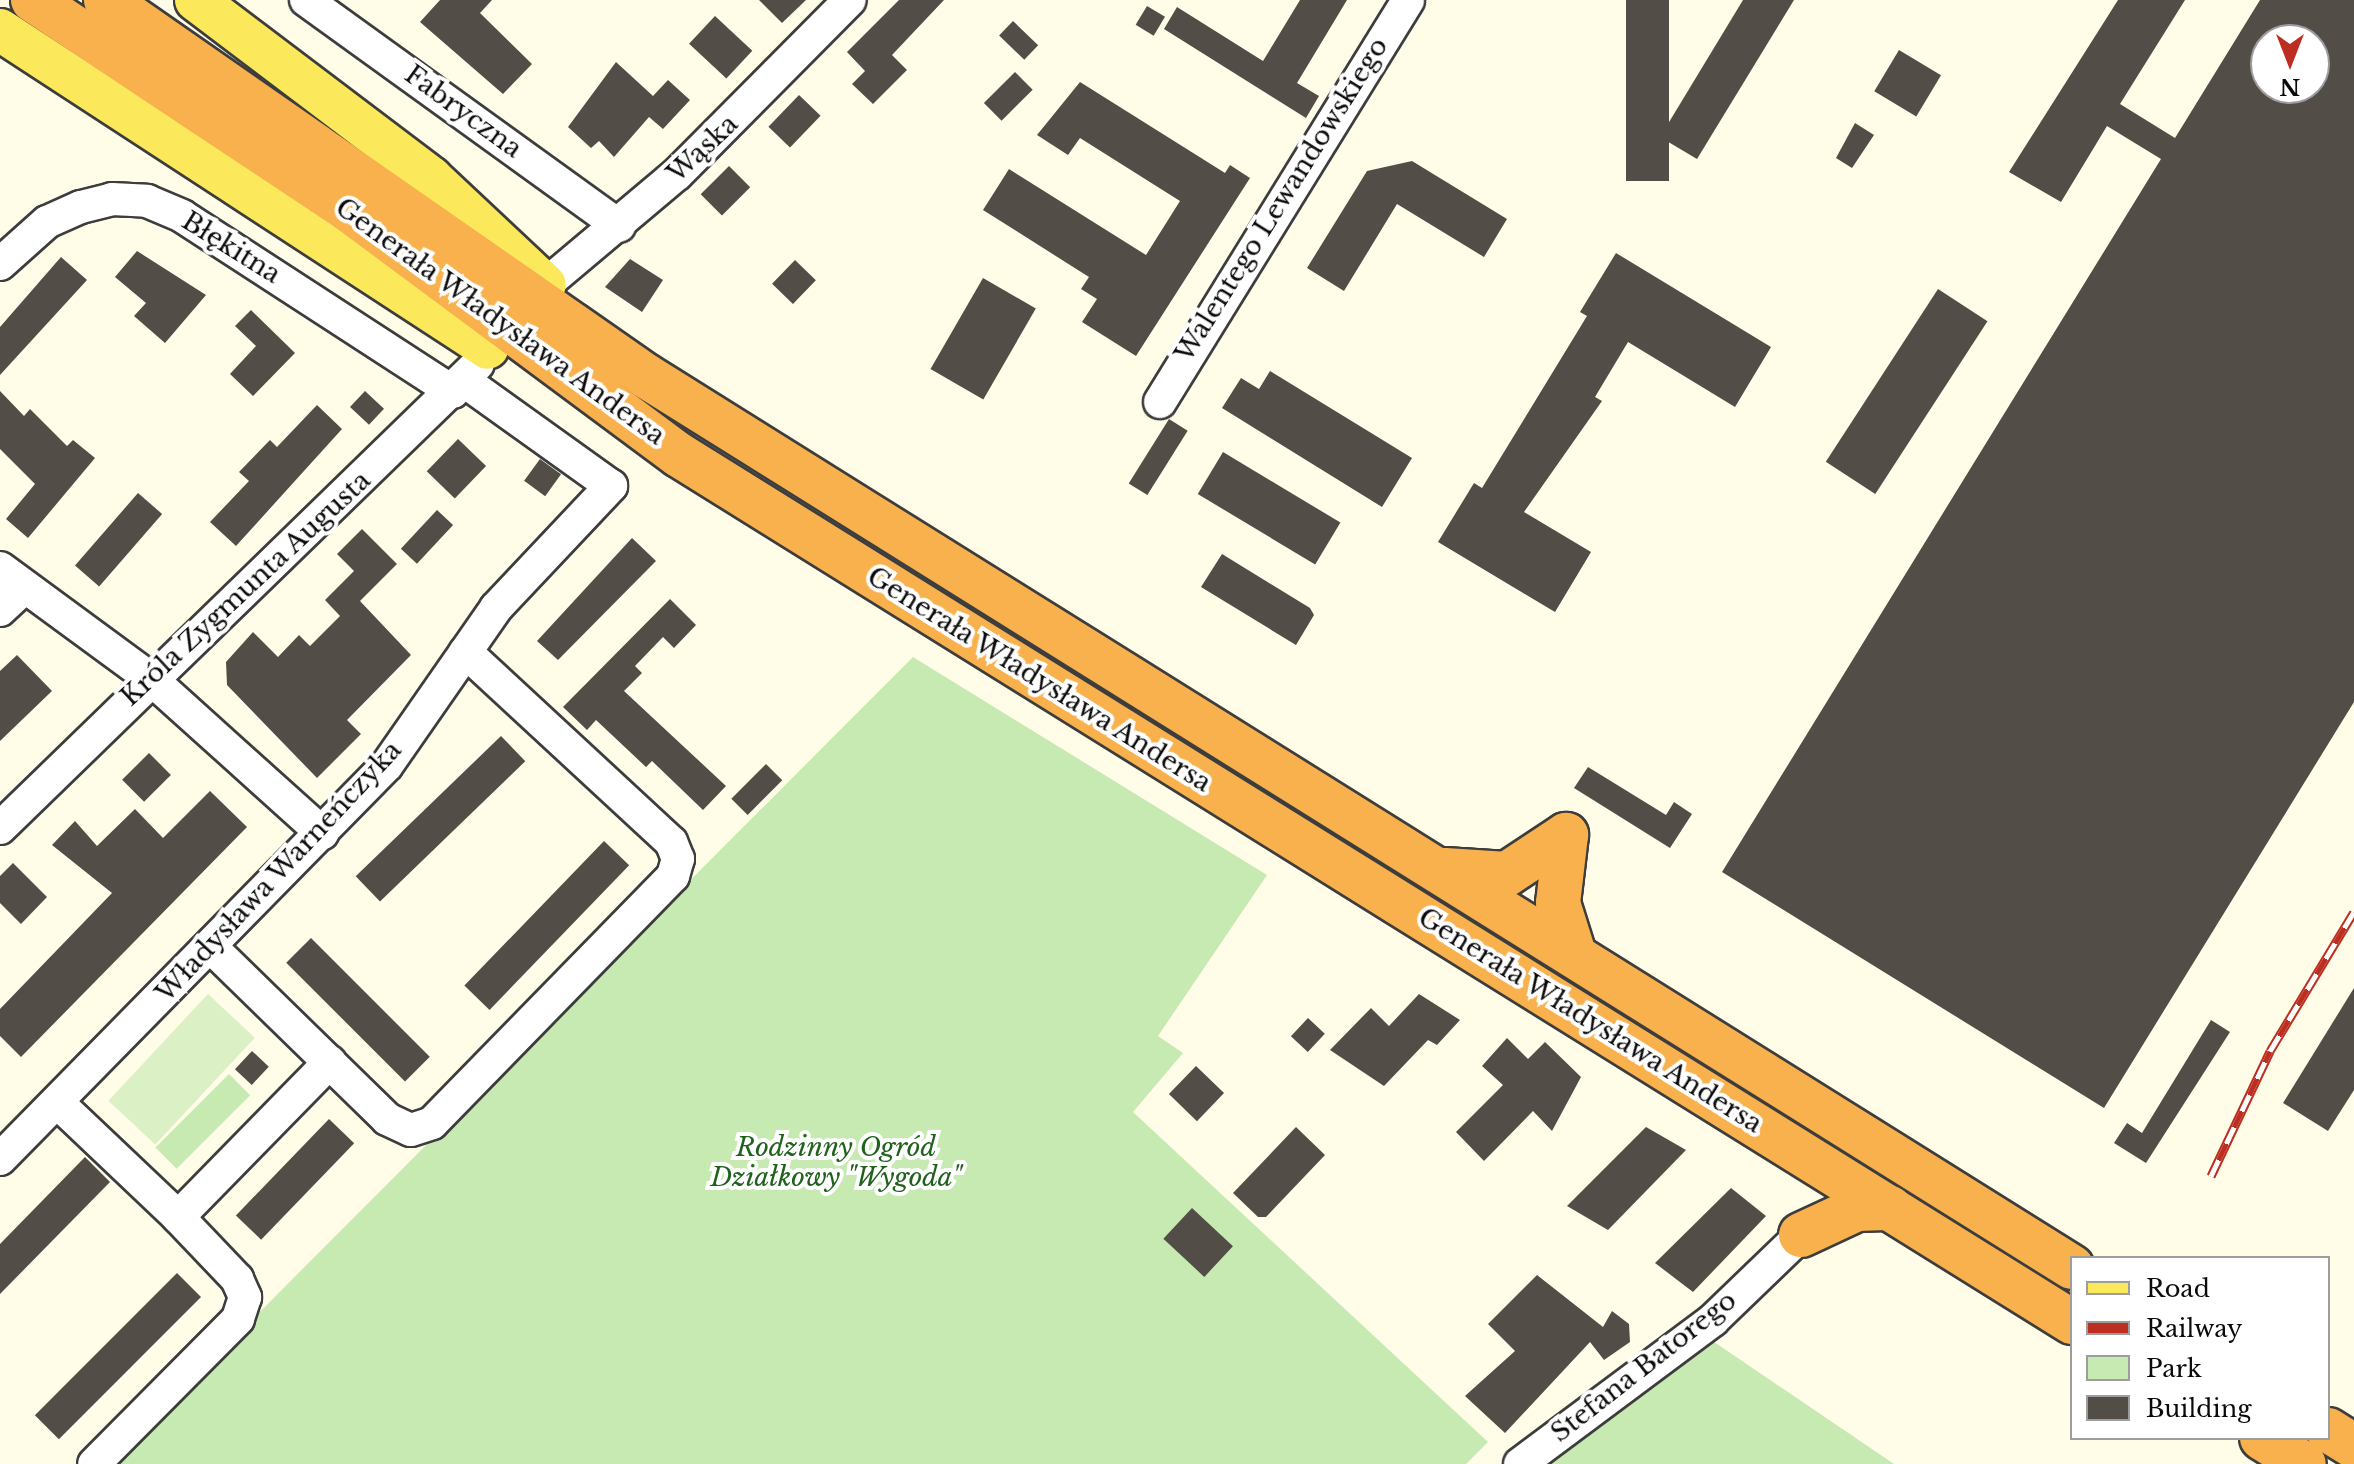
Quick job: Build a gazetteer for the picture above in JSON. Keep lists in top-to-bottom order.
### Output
{
  "streets": {
    "highway": ["Generała Władysława Andersa"],
    "street": [
      "Fabryczna",
      "Wąska",
      "Walentego Lewandowskiego",
      "Błękitna",
      "Króla Zygmunta Augusta",
      "Władysława Warneńczyka",
      "Stefana Batorego"
    ]
  },
  "crossings": [
    ["Fabryczna", "Wąska"],
    ["Błękitna", "Króla Zygmunta Augusta"],
    ["Błękitna", "Władysława Warneńczyka"],
    ["Króla Zygmunta Augusta", "Władysława Warneńczyka"]
  ],
  "parks": ["Rodzinny Ogród Działkowy \"Wygoda\""],
  "legend": [
    "Road",
    "Railway",
    "Park",
    "Building"
  ],
  "north": "bottom"
}
